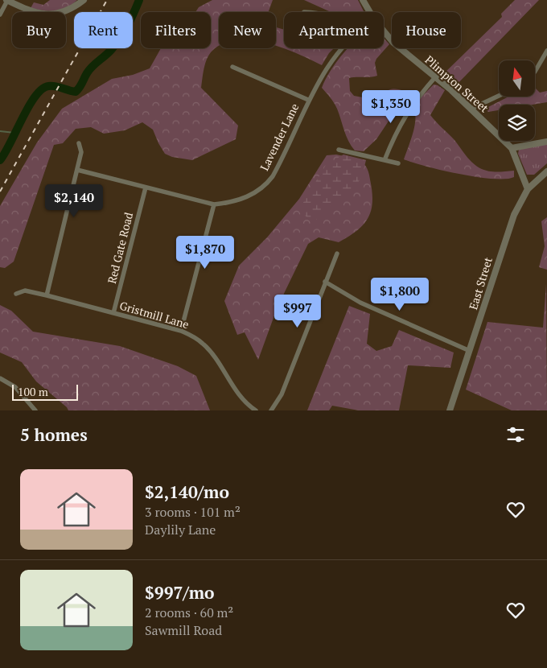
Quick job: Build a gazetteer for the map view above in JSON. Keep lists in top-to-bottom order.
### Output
{
  "streets": {
    "street": [
      "Plimpton Street",
      "Lavender Lane",
      "Red Gate Road",
      "East Street",
      "Gristmill Lane"
    ]
  },
  "crossings": [
    ["Plimpton Street", "East Street"],
    ["Lavender Lane", "Red Gate Road"],
    ["Red Gate Road", "Gristmill Lane"]
  ],
  "scale_bar": "100 m",
  "north": "top",
  "page": {
    "chip": [
      "Buy",
      "Rent",
      "Filters",
      "New",
      "Apartment",
      "House"
    ],
    "price": [
      "$1,350",
      "$2,140",
      "$1,870",
      "$1,800",
      "$997"
    ],
    "scale": "100 m",
    "heading": "5 homes",
    "list": [
      {
        "name": "$2,140/mo",
        "note": "3 rooms · 101 m² · Daylily Lane"
      },
      {
        "name": "$997/mo",
        "note": "2 rooms · 60 m² · Sawmill Road"
      }
    ]
  }
}
